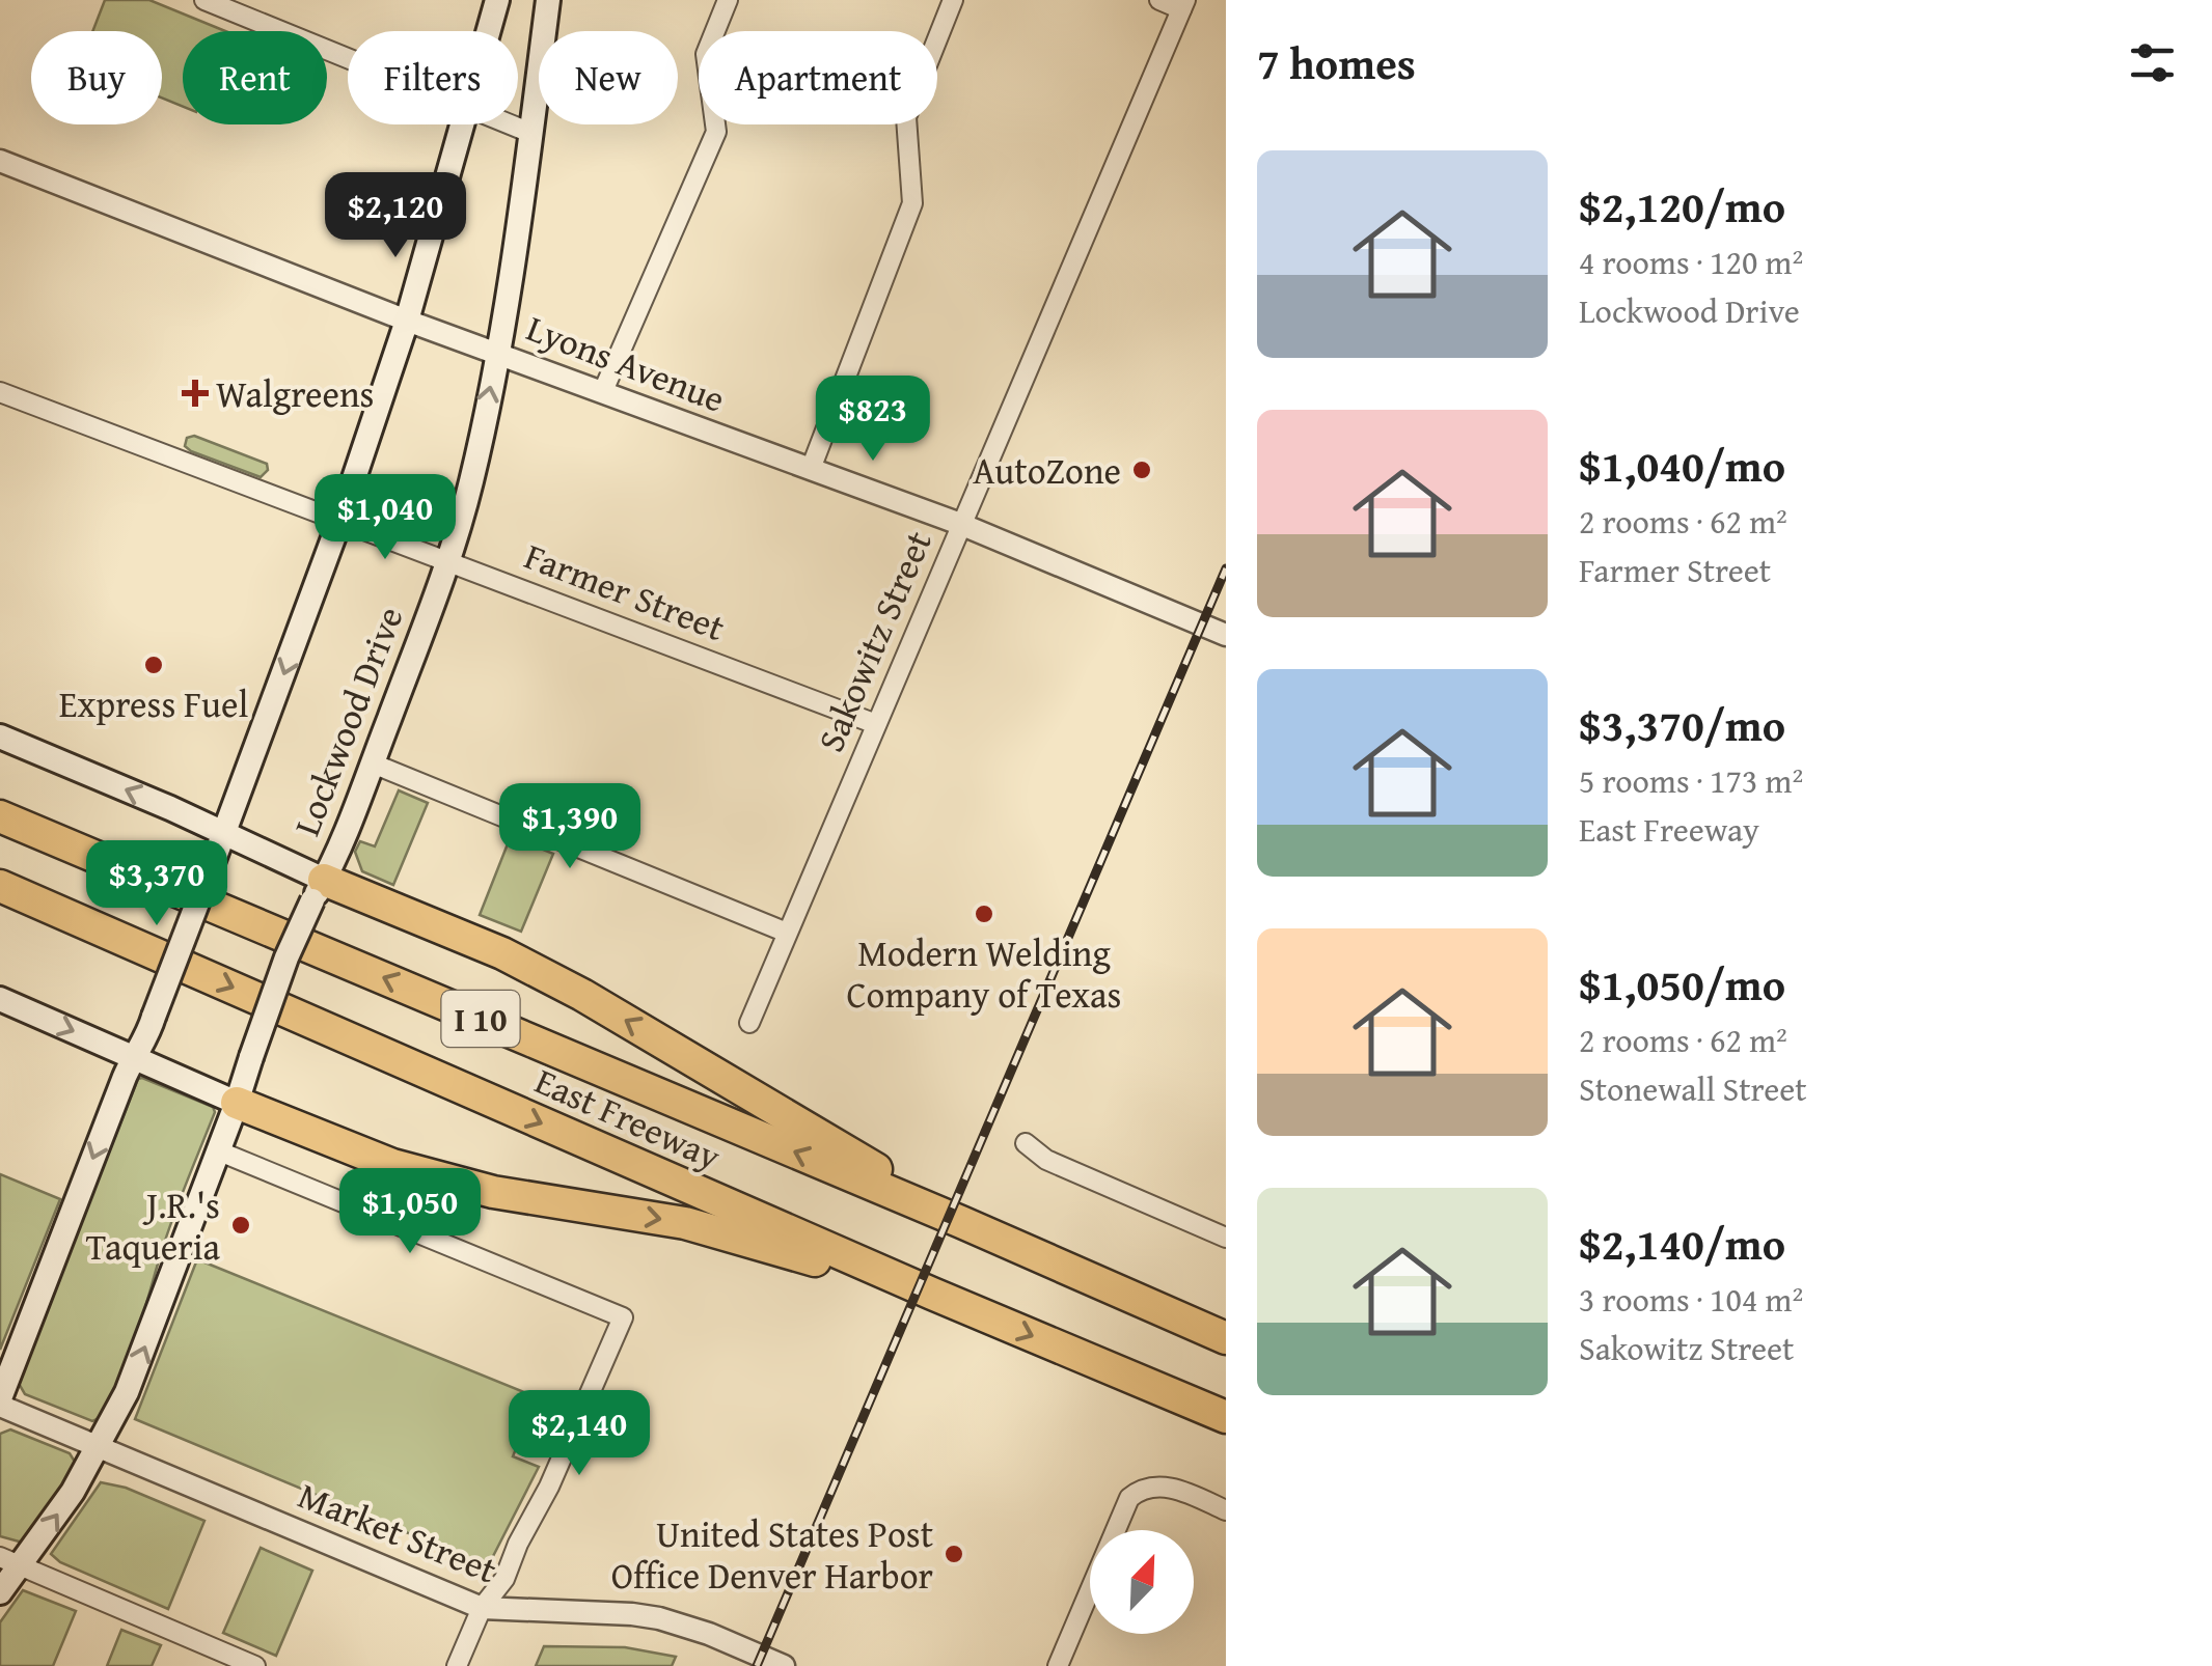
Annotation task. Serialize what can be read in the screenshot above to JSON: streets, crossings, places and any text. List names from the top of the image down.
{
  "streets": {
    "highway": ["I 10", "East Freeway"],
    "main road": ["Lockwood Drive"],
    "street": [
      "Lyons Avenue",
      "Farmer Street",
      "Sakowitz Street",
      "Market Street"
    ]
  },
  "crossings": [
    ["Lyons Avenue", "Sakowitz Street"],
    ["Lyons Avenue", "Lockwood Drive"],
    ["Farmer Street", "Sakowitz Street"],
    ["Farmer Street", "Lockwood Drive"],
    ["Lockwood Drive", "Market Street"]
  ],
  "places": {
    "health": ["Walgreens"],
    "other": [
      "AutoZone",
      "Express Fuel",
      "Modern Welding Company of Texas",
      "J.R.'s Taqueria",
      "United States Post Office Denver Harbor"
    ]
  },
  "north": "top right",
  "page": {
    "heading": "7 homes",
    "chip": [
      "Buy",
      "Rent",
      "Filters",
      "New",
      "Apartment"
    ],
    "list": [
      {
        "name": "$2,120/mo",
        "note": "4 rooms · 120 m² · Lockwood Drive"
      },
      {
        "name": "$1,040/mo",
        "note": "2 rooms · 62 m² · Farmer Street"
      },
      {
        "name": "$3,370/mo",
        "note": "5 rooms · 173 m² · East Freeway"
      },
      {
        "name": "$1,050/mo",
        "note": "2 rooms · 62 m² · Stonewall Street"
      },
      {
        "name": "$2,140/mo",
        "note": "3 rooms · 104 m² · Sakowitz Street"
      }
    ],
    "price": [
      "$2,120",
      "$823",
      "$1,040",
      "$1,390",
      "$3,370",
      "$1,050",
      "$2,140"
    ]
  }
}
